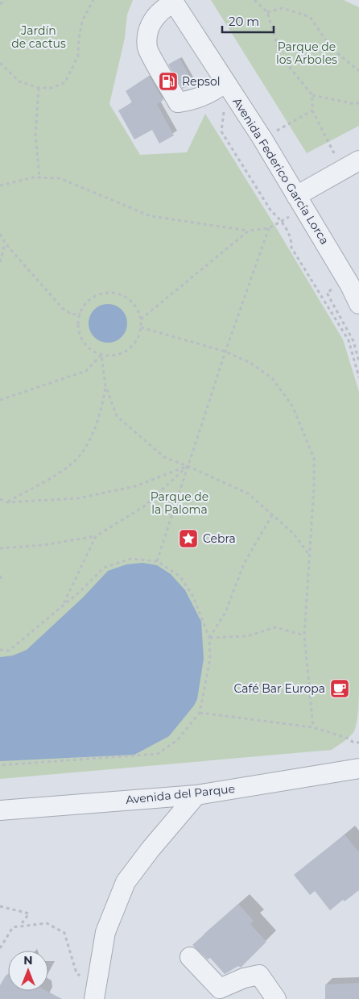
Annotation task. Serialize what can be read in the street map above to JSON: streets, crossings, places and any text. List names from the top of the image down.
{
  "streets": {
    "street": ["Avenida Federico García Lorca", "Avenida del Parque"]
  },
  "parks": ["Jardín de cactus", "Parque de los Arboles", "Parque de la Paloma"],
  "places": {
    "fuel station": ["Repsol"],
    "place": ["Cebra"],
    "cafe": ["Café Bar Europa"]
  },
  "scale_bar": "20 m",
  "north": "top"
}
